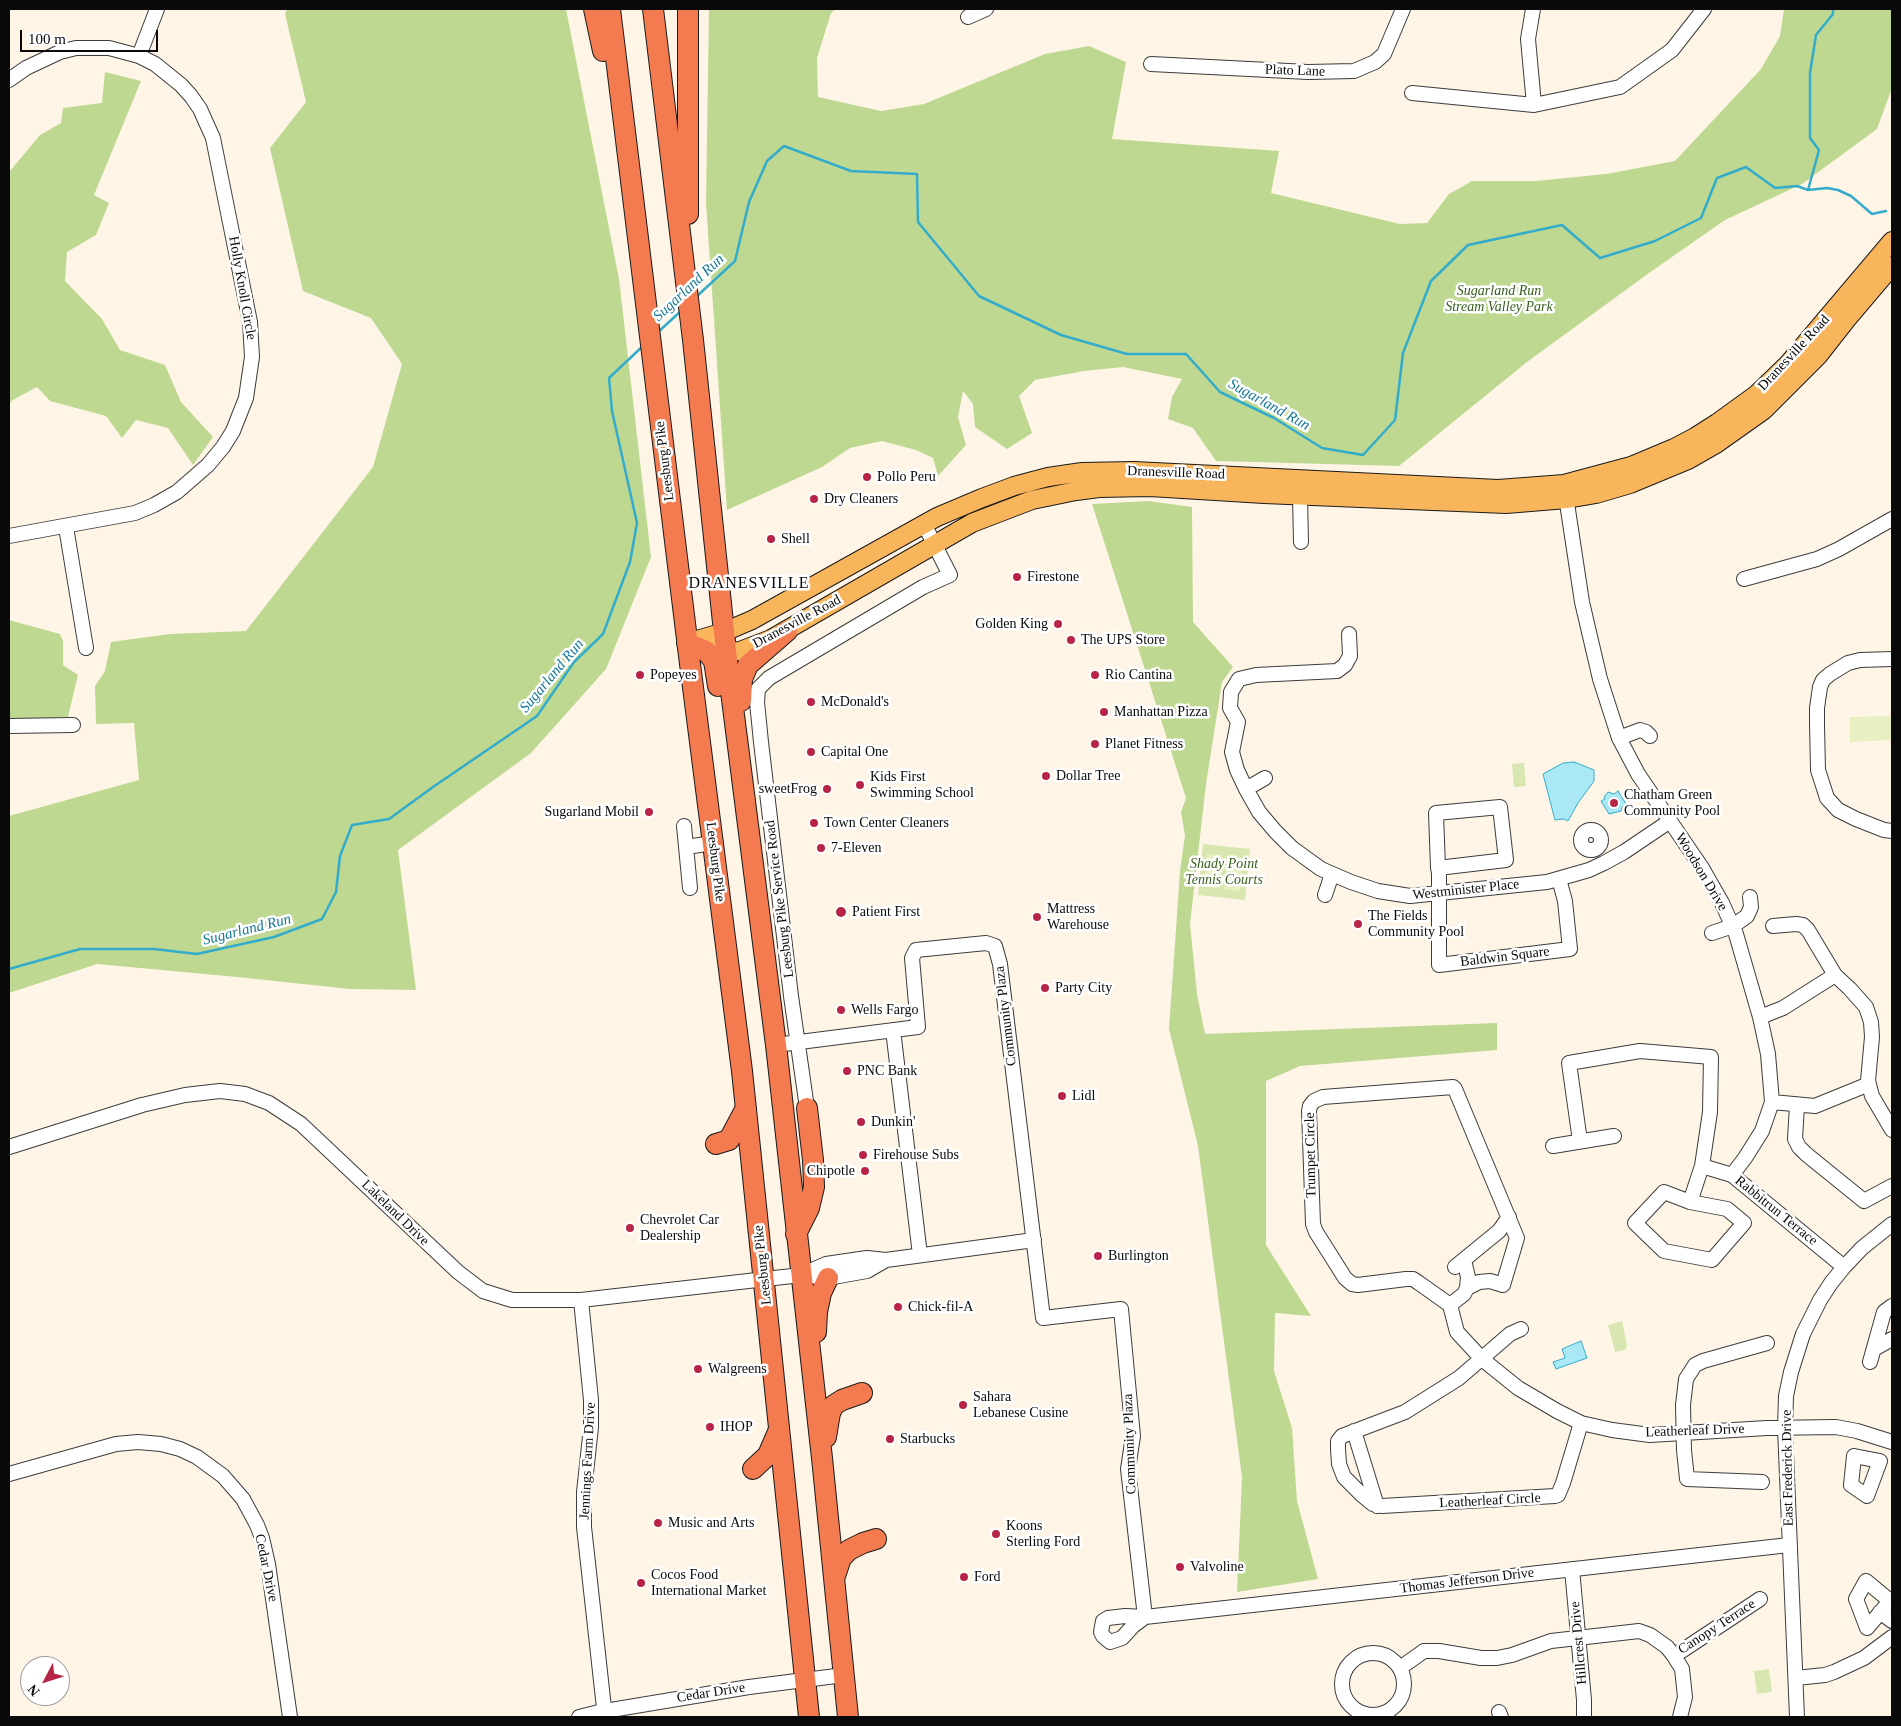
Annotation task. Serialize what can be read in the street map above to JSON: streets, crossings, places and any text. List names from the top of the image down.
{
  "streets": {
    "highway": ["Leesburg Pike"],
    "main road": ["Dranesville Road"],
    "street": [
      "Plato Lane",
      "Holly Knoll Circle",
      "Woodson Drive",
      "Westminister Place",
      "Leesburg Pike Service Road",
      "Baldwin Square",
      "Community Plaza",
      "Trumpet Circle",
      "Rabbitrun Terrace",
      "Lakeland Drive",
      "Leatherleaf Drive",
      "Jennings Farm Drive",
      "East Frederick Drive",
      "Leatherleaf Circle",
      "Cedar Drive",
      "Thomas Jefferson Drive",
      "Canopy Terrace",
      "Hillcrest Drive"
    ]
  },
  "crossings": [
    ["Dranesville Road", "Leesburg Pike"],
    ["Dranesville Road", "Woodson Drive"],
    ["Dranesville Road", "Leesburg Pike Service Road"],
    ["Leesburg Pike", "Lakeland Drive"],
    ["Leesburg Pike", "Cedar Drive"],
    ["Woodson Drive", "Westminister Place"],
    ["Woodson Drive", "Rabbitrun Terrace"],
    ["Westminister Place", "Baldwin Square"],
    ["Leesburg Pike Service Road", "Community Plaza"],
    ["Community Plaza", "Thomas Jefferson Drive"],
    ["Trumpet Circle", "Leatherleaf Drive"],
    ["Rabbitrun Terrace", "East Frederick Drive"],
    ["Lakeland Drive", "Jennings Farm Drive"],
    ["Leatherleaf Drive", "East Frederick Drive"],
    ["Leatherleaf Drive", "Leatherleaf Circle"],
    ["Jennings Farm Drive", "Cedar Drive"],
    ["East Frederick Drive", "Thomas Jefferson Drive"],
    ["Thomas Jefferson Drive", "Hillcrest Drive"]
  ],
  "districts": ["DRANESVILLE"],
  "water": ["Sugarland Run"],
  "parks": ["Sugarland Run Stream Valley Park", "Shady Point Tennis Courts"],
  "places": [
    "Pollo Peru",
    "Dry Cleaners",
    "Shell",
    "Firestone",
    "Golden King",
    "The UPS Store",
    "Popeyes",
    "Rio Cantina",
    "McDonald's",
    "Manhattan Pizza",
    "Planet Fitness",
    "Capital One",
    "Dollar Tree",
    "Kids First Swimming School",
    "sweetFrog",
    "Chatham Green Community Pool",
    "Sugarland Mobil",
    "Town Center Cleaners",
    "7-Eleven",
    "Patient First",
    "Mattress Warehouse",
    "The Fields Community Pool",
    "Party City",
    "Wells Fargo",
    "PNC Bank",
    "Lidl",
    "Dunkin'",
    "Firehouse Subs",
    "Chipotle",
    "Chevrolet Car Dealership",
    "Burlington",
    "Chick-fil-A",
    "Walgreens",
    "Sahara Lebanese Cusine",
    "IHOP",
    "Starbucks",
    "Music and Arts",
    "Koons Sterling Ford",
    "Valvoline",
    "Ford",
    "Cocos Food International Market"
  ],
  "scale_bar": "100 m",
  "north": "bottom left"
}
